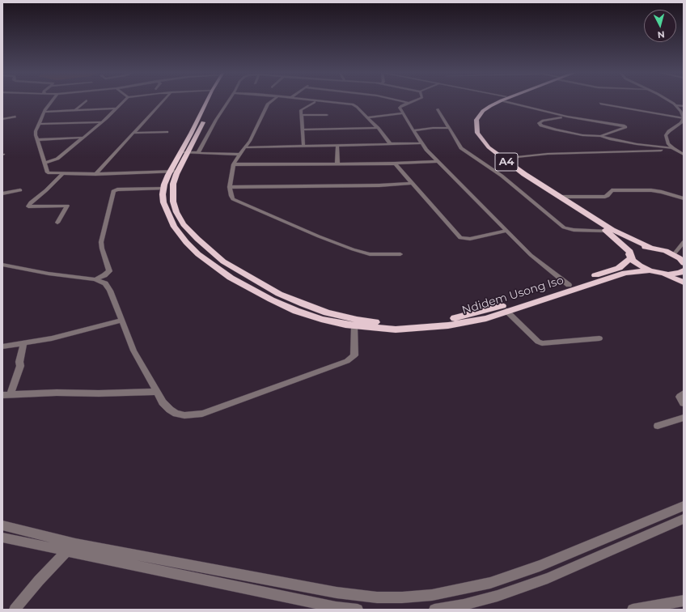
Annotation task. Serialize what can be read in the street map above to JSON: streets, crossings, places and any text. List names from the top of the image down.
{
  "streets": {
    "highway": ["A4", "Ndidem Usong Iso"]
  },
  "crossings": [
    ["A4", "Ndidem Usong Iso"]
  ],
  "north": "bottom"
}
